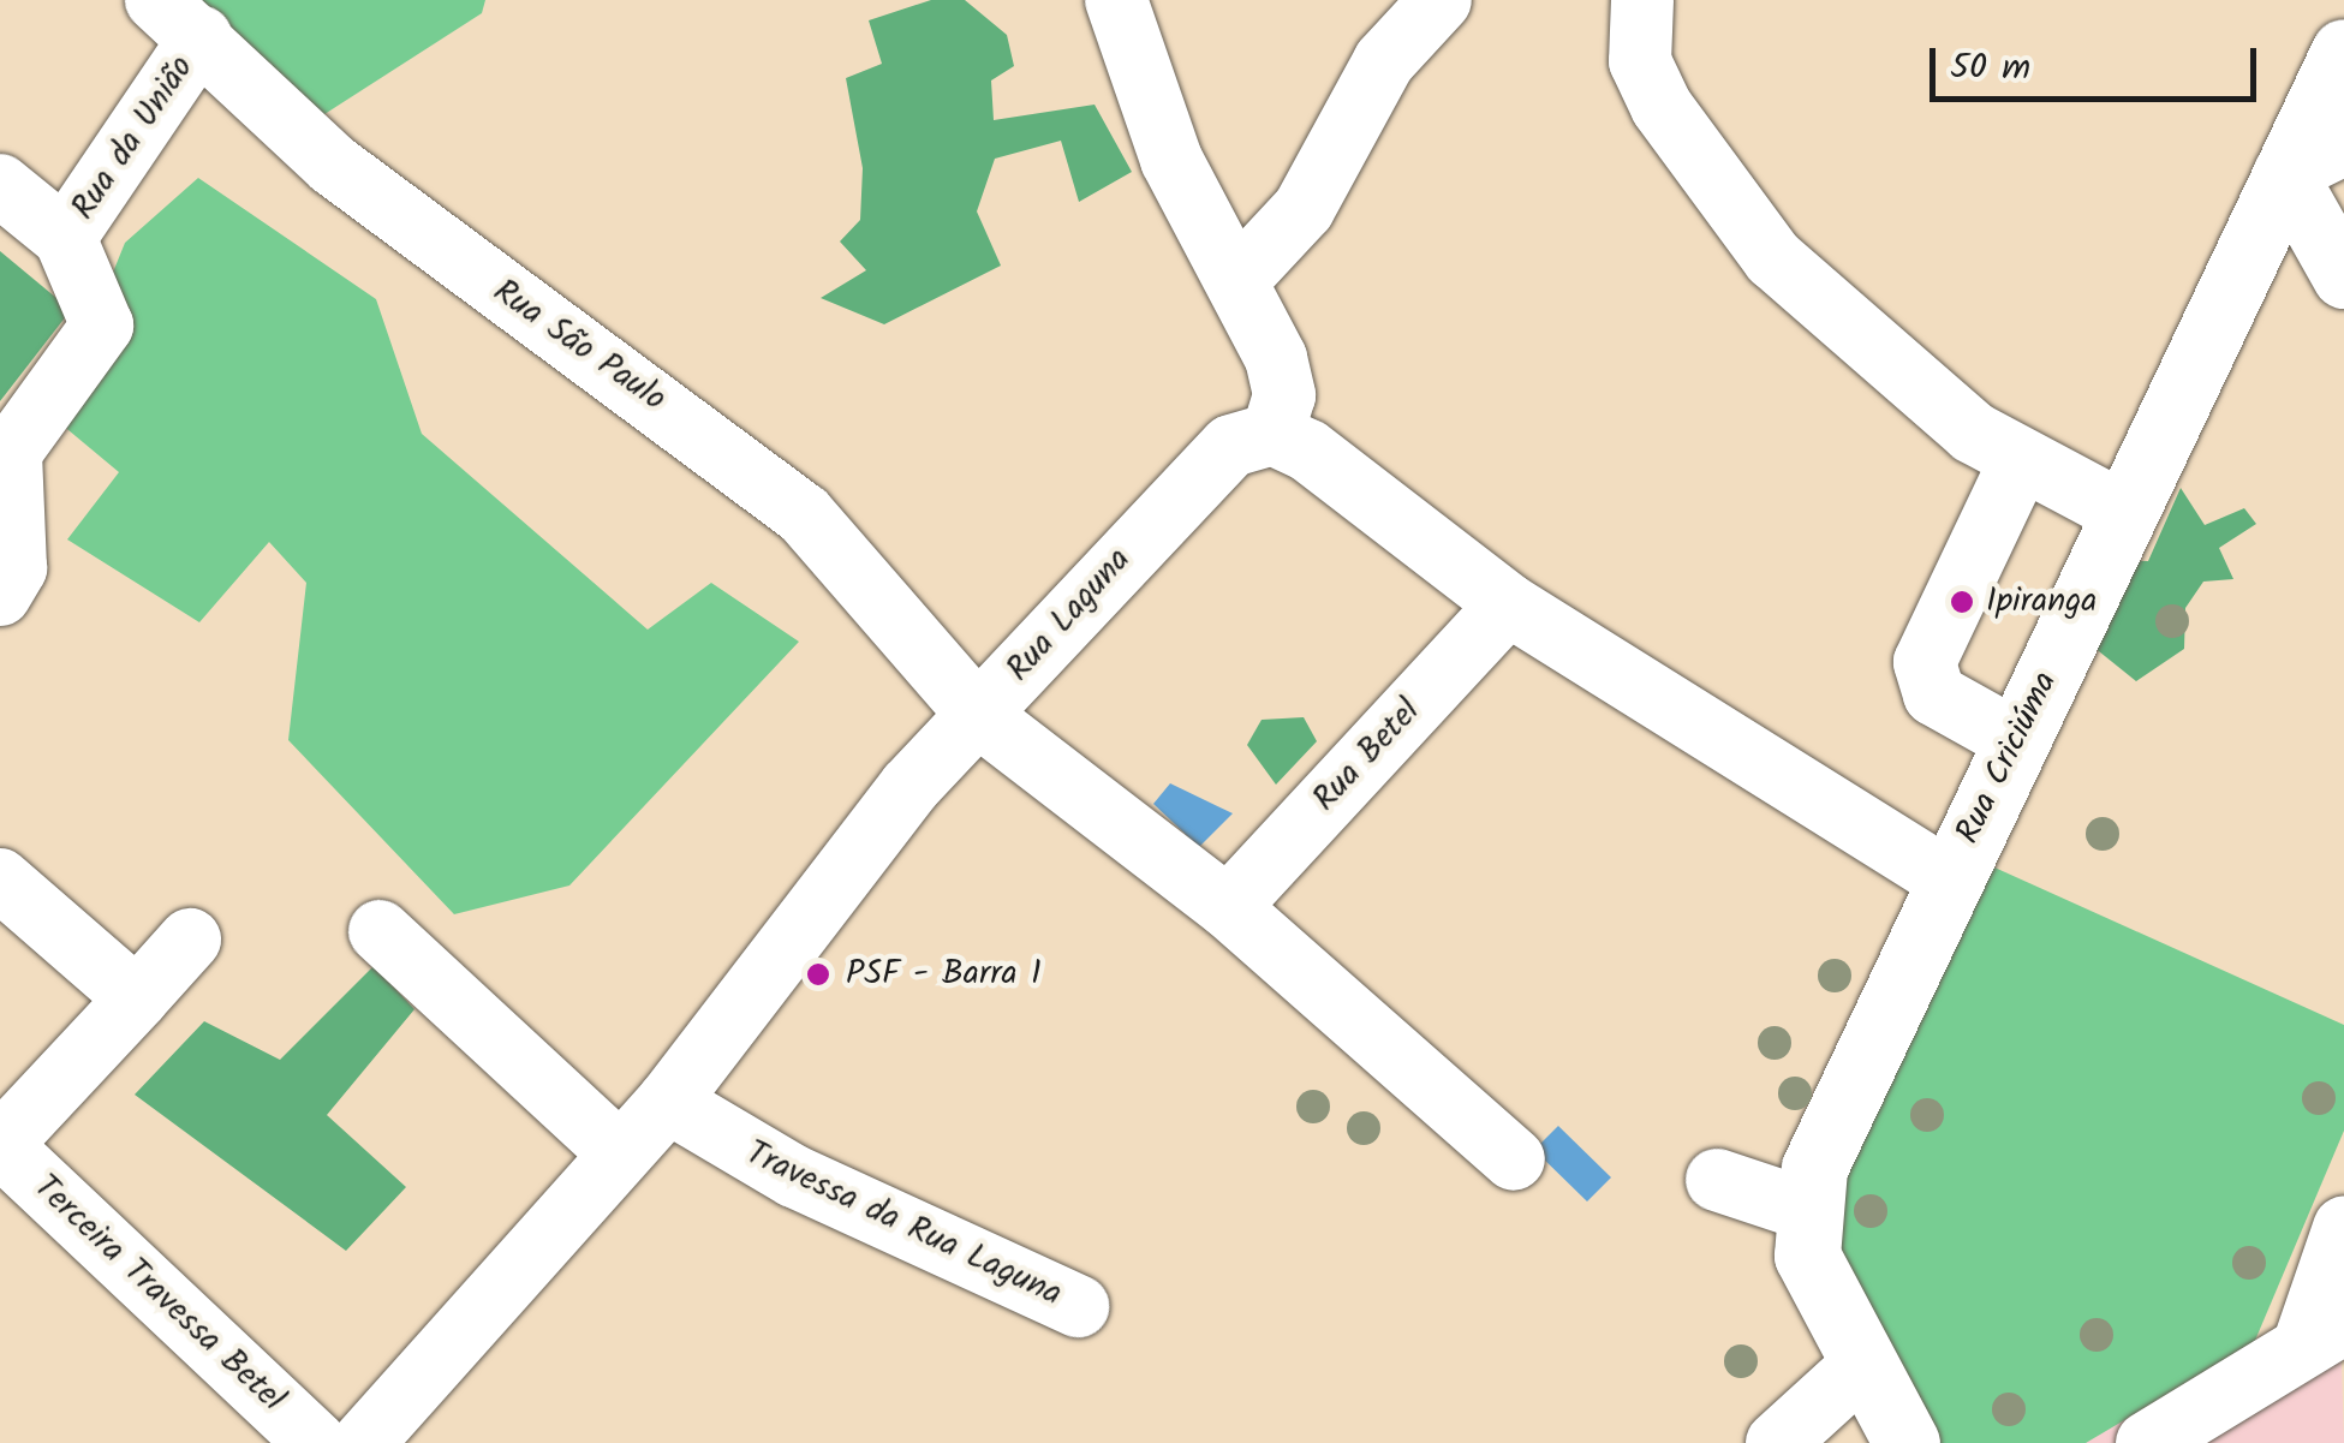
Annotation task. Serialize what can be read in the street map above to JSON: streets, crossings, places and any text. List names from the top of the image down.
{
  "streets": {
    "main road": ["Rua Criciúma"],
    "street": [
      "Rua da União",
      "Rua São Paulo",
      "Rua Laguna",
      "Rua Betel",
      "Travessa da Rua Laguna",
      "Terceira Travessa Betel"
    ]
  },
  "crossings": [
    ["Rua da União", "Rua São Paulo"],
    ["Rua São Paulo", "Rua Laguna"],
    ["Rua Laguna", "Travessa da Rua Laguna"]
  ],
  "places": ["Ipiranga", "PSF - Barra 1"],
  "scale_bar": "50 m"
}
